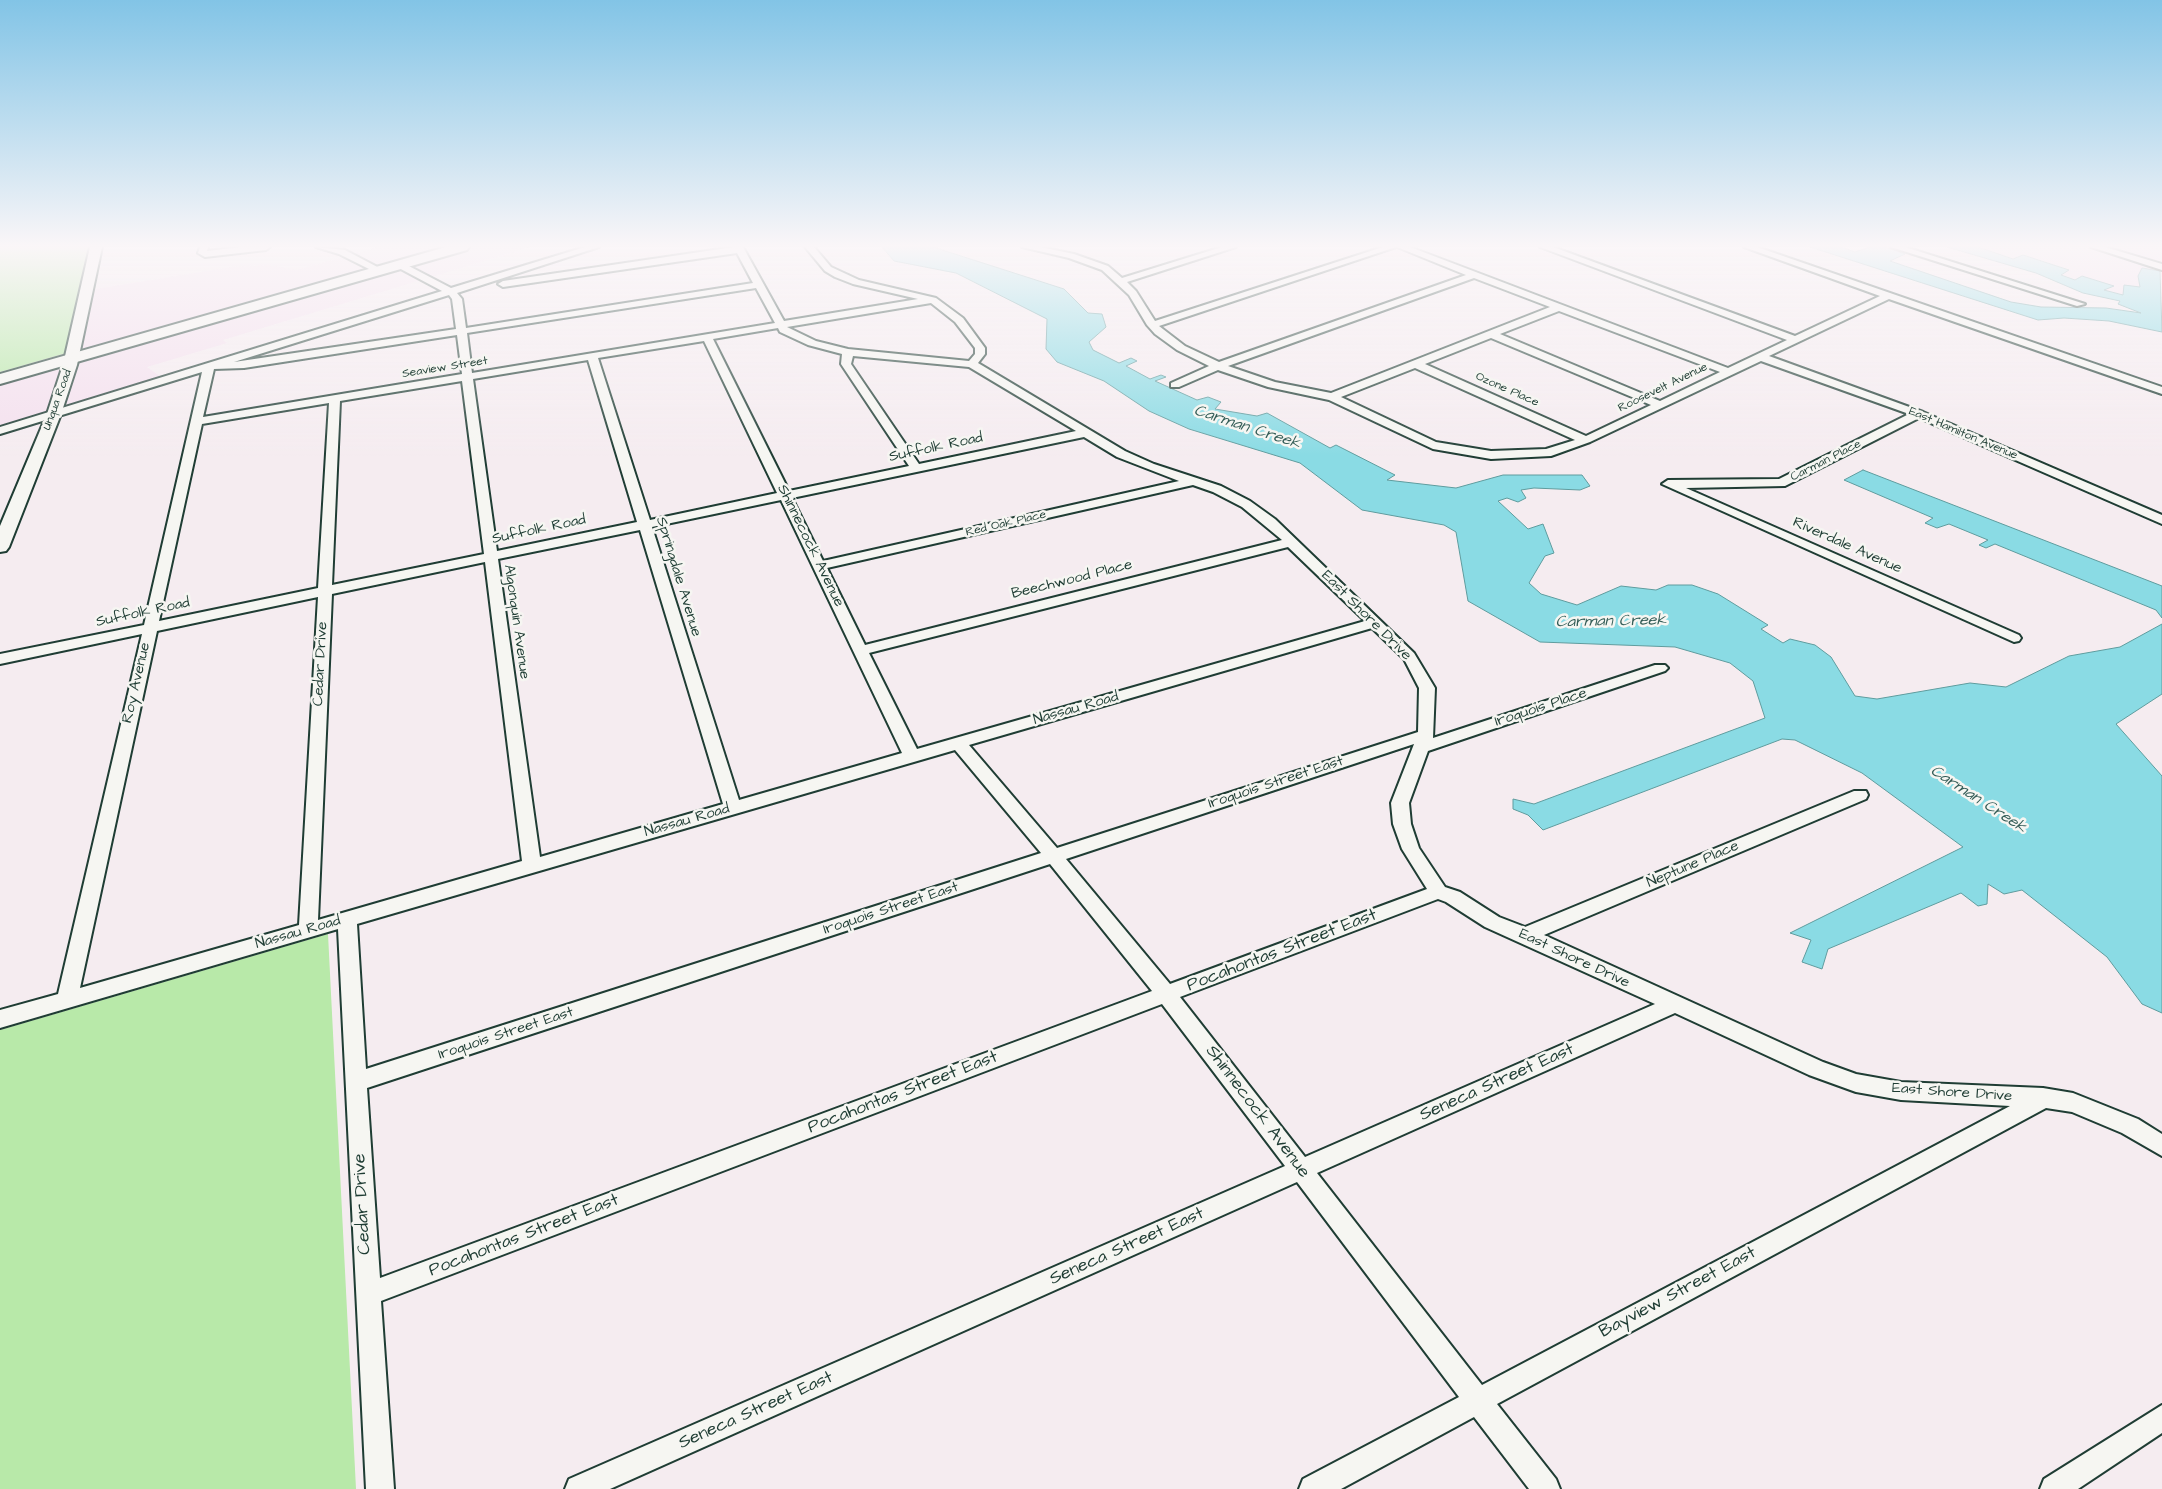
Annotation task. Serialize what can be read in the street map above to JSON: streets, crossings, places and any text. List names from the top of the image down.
{
  "streets": {
    "street": [
      "Seaview Street",
      "Roosevelt Avenue",
      "Ozone Place",
      "Unqua Road",
      "East Hamilton Avenue",
      "Suffolk Road",
      "Carman Place",
      "Red Oak Place",
      "Shinnecock Avenue",
      "Riverdale Avenue",
      "Springdale Avenue",
      "Beechwood Place",
      "East Shore Drive",
      "Algonquin Avenue",
      "Cedar Drive",
      "Roy Avenue",
      "Iroquois Place",
      "Nassau Road",
      "Iroquois Street East",
      "Neptune Place",
      "Pocahontas Street East",
      "Seneca Street East",
      "Bayview Street East"
    ]
  },
  "crossings": [
    ["Seaview Street", "Shinnecock Avenue"],
    ["Seaview Street", "Springdale Avenue"],
    ["Seaview Street", "East Shore Drive"],
    ["Seaview Street", "Algonquin Avenue"],
    ["Seaview Street", "Cedar Drive"],
    ["Seaview Street", "Roy Avenue"],
    ["Roosevelt Avenue", "Ozone Place"],
    ["Roosevelt Avenue", "East Hamilton Avenue"],
    ["East Hamilton Avenue", "Carman Place"],
    ["Suffolk Road", "Shinnecock Avenue"],
    ["Suffolk Road", "Springdale Avenue"],
    ["Suffolk Road", "East Shore Drive"],
    ["Suffolk Road", "Algonquin Avenue"],
    ["Suffolk Road", "Cedar Drive"],
    ["Suffolk Road", "Roy Avenue"],
    ["Carman Place", "Riverdale Avenue"],
    ["Red Oak Place", "Shinnecock Avenue"],
    ["Red Oak Place", "East Shore Drive"],
    ["Shinnecock Avenue", "Beechwood Place"],
    ["Shinnecock Avenue", "Nassau Road"],
    ["Shinnecock Avenue", "Iroquois Street East"],
    ["Shinnecock Avenue", "Pocahontas Street East"],
    ["Shinnecock Avenue", "Seneca Street East"],
    ["Shinnecock Avenue", "Bayview Street East"],
    ["Springdale Avenue", "Nassau Road"],
    ["Beechwood Place", "East Shore Drive"],
    ["East Shore Drive", "Iroquois Place"],
    ["East Shore Drive", "Nassau Road"],
    ["East Shore Drive", "Iroquois Street East"],
    ["East Shore Drive", "Neptune Place"],
    ["East Shore Drive", "Pocahontas Street East"],
    ["East Shore Drive", "Seneca Street East"],
    ["East Shore Drive", "Bayview Street East"],
    ["Algonquin Avenue", "Nassau Road"],
    ["Cedar Drive", "Nassau Road"],
    ["Cedar Drive", "Iroquois Street East"],
    ["Cedar Drive", "Pocahontas Street East"],
    ["Roy Avenue", "Nassau Road"],
    ["Iroquois Place", "Iroquois Street East"]
  ],
  "water": ["Carman Creek"]
}
